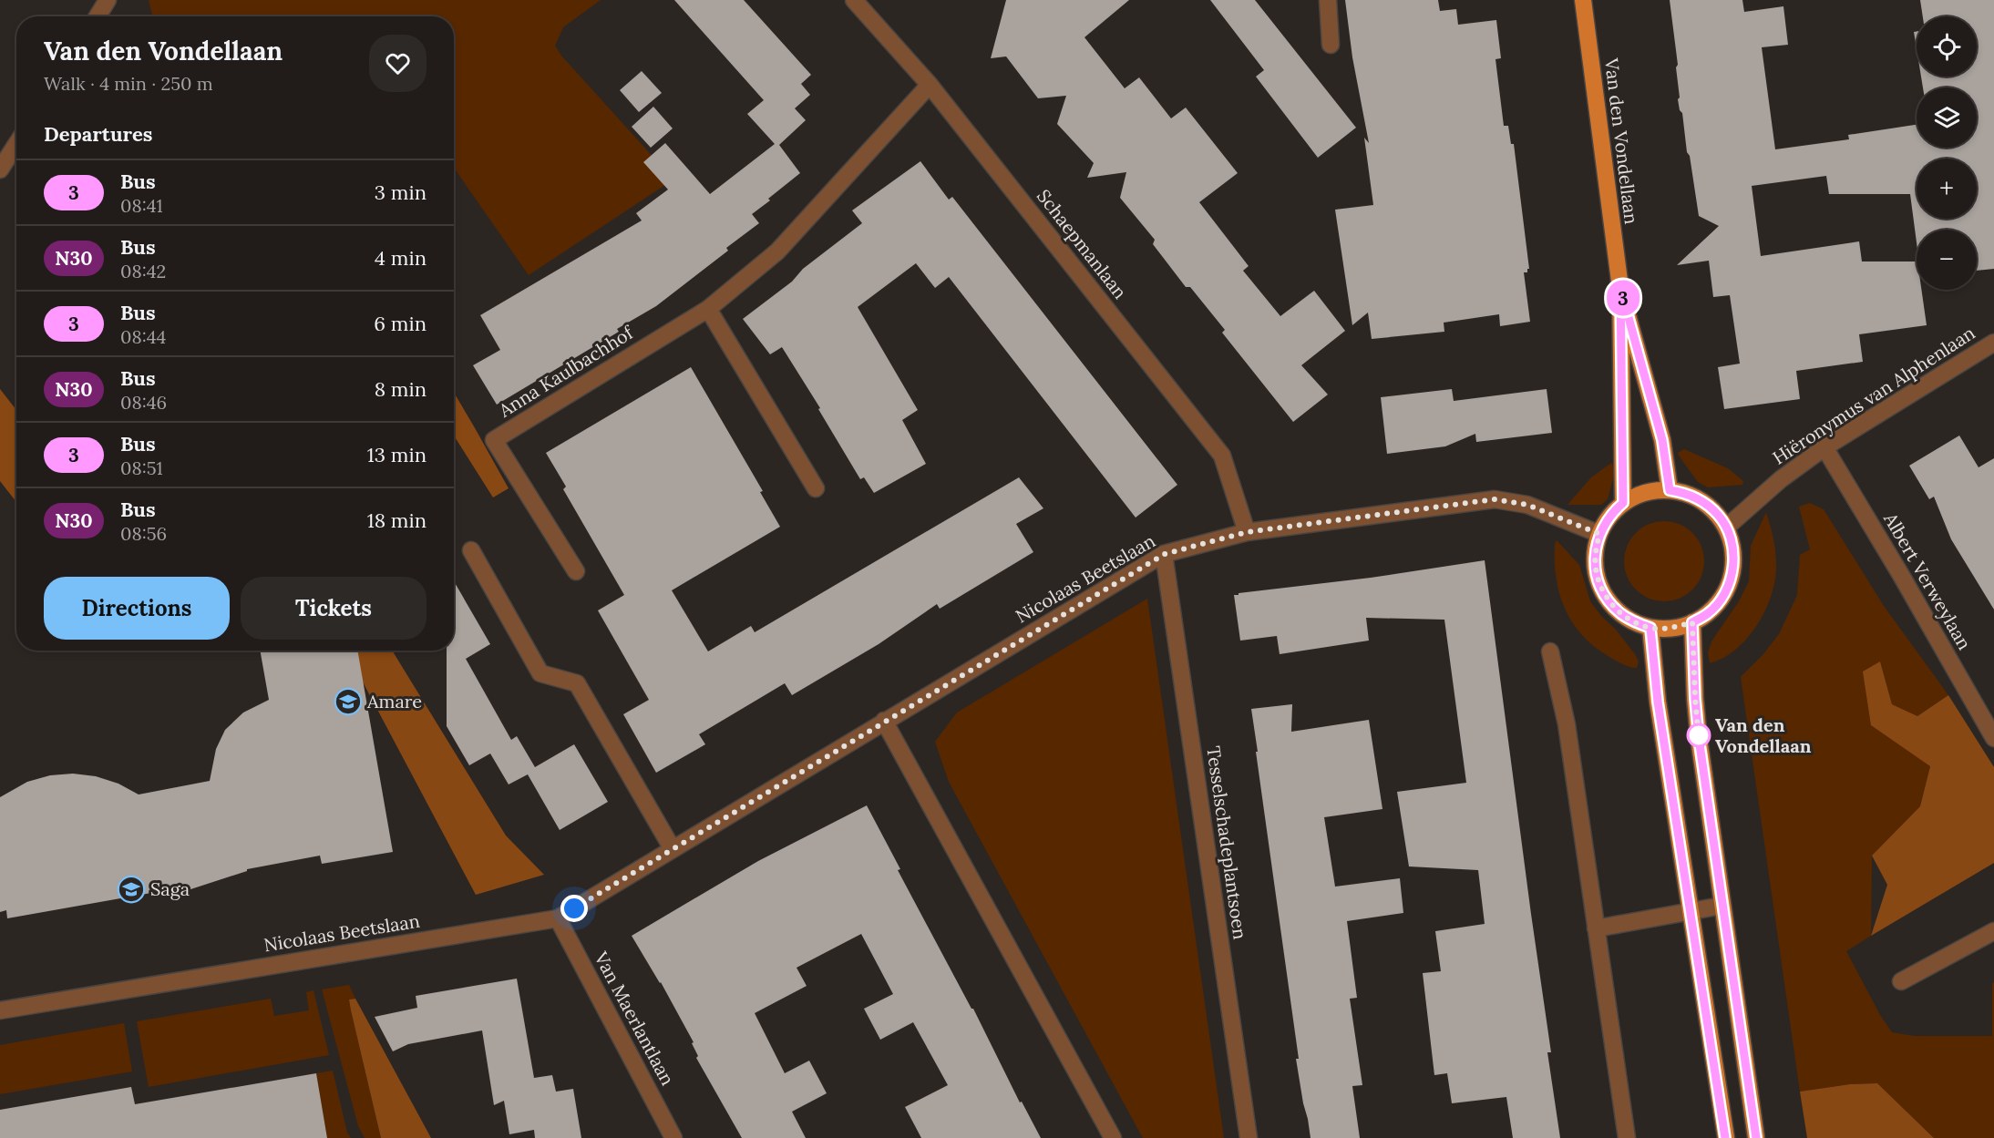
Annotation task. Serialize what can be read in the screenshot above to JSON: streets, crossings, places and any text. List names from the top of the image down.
{
  "streets": {
    "main road": ["Van den Vondellaan"],
    "street": [
      "Schaepmanlaan",
      "Anna Kaulbachhof",
      "Hiëronymus van Alphenlaan",
      "Nicolaas Beetslaan",
      "Albert Verweylaan",
      "Tesselschadeplantsoen",
      "Van Maerlantlaan"
    ]
  },
  "crossings": [
    ["Van den Vondellaan", "Hiëronymus van Alphenlaan"],
    ["Van den Vondellaan", "Nicolaas Beetslaan"],
    ["Schaepmanlaan", "Anna Kaulbachhof"],
    ["Schaepmanlaan", "Nicolaas Beetslaan"],
    ["Hiëronymus van Alphenlaan", "Nicolaas Beetslaan"],
    ["Hiëronymus van Alphenlaan", "Albert Verweylaan"],
    ["Nicolaas Beetslaan", "Tesselschadeplantsoen"],
    ["Nicolaas Beetslaan", "Van Maerlantlaan"]
  ],
  "places": {
    "school or university": ["Amare", "Saga"],
    "other": ["Van den Vondellaan"]
  },
  "lines": ["bus line 3"],
  "page": {
    "on_map": "3",
    "map_buttons": ["+", "−"],
    "heading": [
      ["Van den Vondellaan", "Walk · 4 min · 250 m"],
      "Departures"
    ],
    "list": [
      {
        "mark": "3",
        "name": "Bus",
        "note": "08:41",
        "value": "3 min"
      },
      {
        "mark": "N30",
        "name": "Bus",
        "note": "08:42",
        "value": "4 min"
      },
      {
        "mark": "3",
        "name": "Bus",
        "note": "08:44",
        "value": "6 min"
      },
      {
        "mark": "N30",
        "name": "Bus",
        "note": "08:46",
        "value": "8 min"
      },
      {
        "mark": "3",
        "name": "Bus",
        "note": "08:51",
        "value": "13 min"
      },
      {
        "mark": "N30",
        "name": "Bus",
        "note": "08:56",
        "value": "18 min"
      }
    ],
    "buttons": ["Directions", "Tickets"]
  }
}
